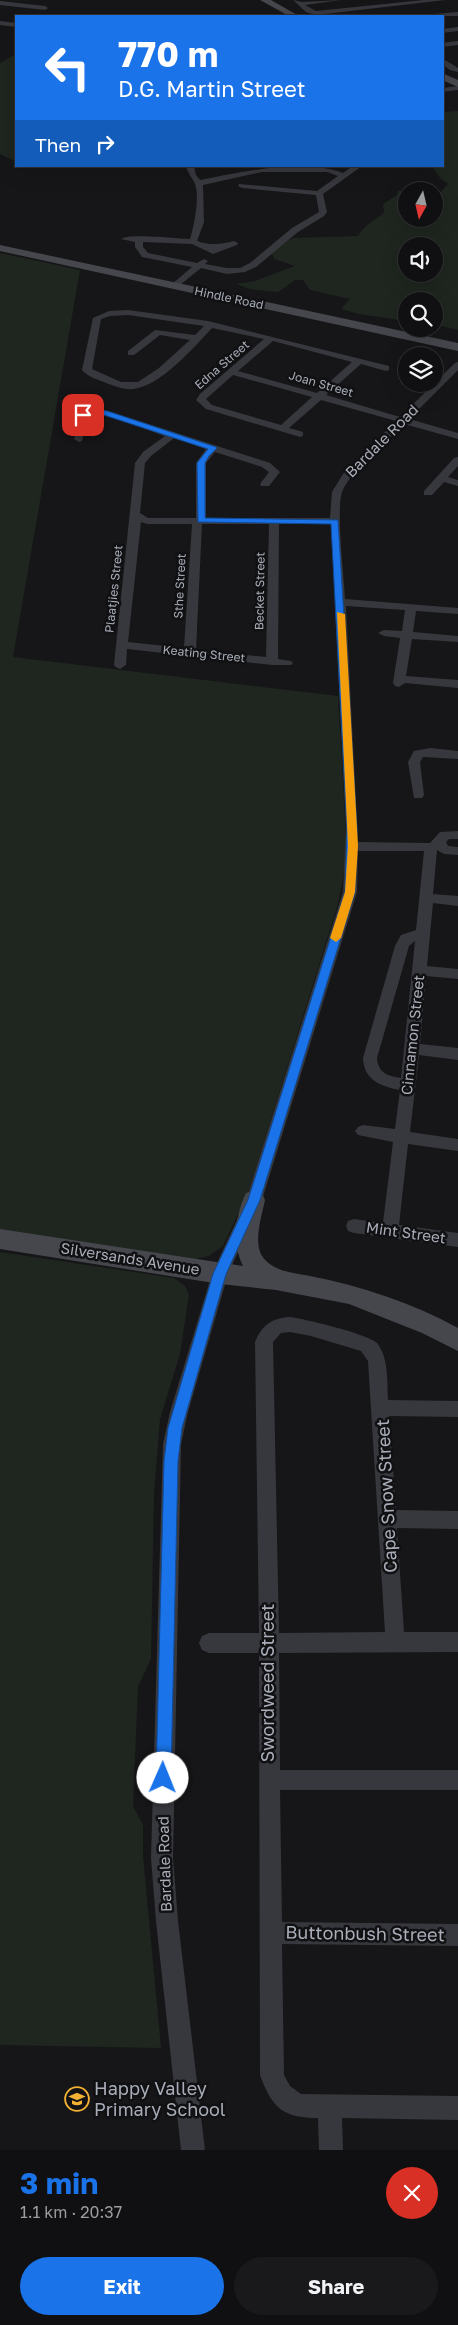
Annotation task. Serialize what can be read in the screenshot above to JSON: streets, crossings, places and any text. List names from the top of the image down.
{
  "streets": {
    "main road": ["Hindle Road", "Silversands Avenue"],
    "street": [
      "Edna Street",
      "Joan Street",
      "Bardale Road",
      "Sthe Street",
      "Plaatjies Street",
      "Becket Street",
      "Keating Street",
      "Cinnamon Street",
      "Mint Street",
      "Cape Snow Street",
      "Swordweed Street",
      "Buttonbush Street"
    ]
  },
  "crossings": [
    ["Edna Street", "Joan Street"],
    ["Joan Street", "Bardale Road"],
    ["Bardale Road", "Silversands Avenue"],
    ["Sthe Street", "Keating Street"],
    ["Plaatjies Street", "Keating Street"],
    ["Becket Street", "Keating Street"],
    ["Cinnamon Street", "Mint Street"],
    ["Cape Snow Street", "Swordweed Street"],
    ["Swordweed Street", "Buttonbush Street"]
  ],
  "places": {
    "school or university": ["Happy Valley Primary School"]
  },
  "north": "bottom",
  "page": {
    "turn": ["770 m", "D.G. Martin Street"],
    "then": "Then",
    "heading": ["3 min", "1.1 km · 20:37"],
    "buttons": ["Exit", "Share"]
  }
}
